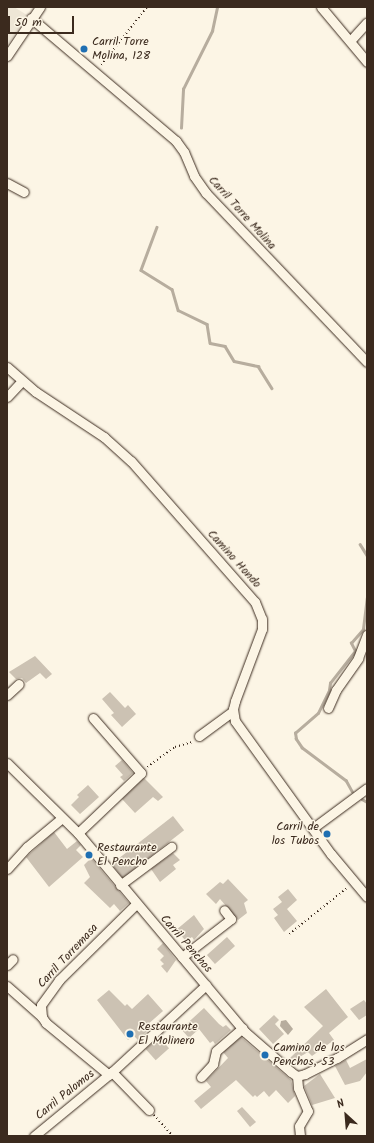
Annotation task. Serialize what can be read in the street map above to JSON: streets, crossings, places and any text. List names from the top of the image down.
{
  "streets": {
    "street": [
      "Carril Torre Molina",
      "Camino Hondo",
      "Carril Penchos",
      "Carril Torremasa",
      "Carril Palomos"
    ]
  },
  "crossings": [
    ["Carril Penchos", "Carril Torremasa"],
    ["Carril Penchos", "Carril Palomos"]
  ],
  "places": [
    "Carril Torre Molina, 128",
    "Carril de los Tubos",
    "Restaurante El Pencho",
    "Restaurante El Molinero",
    "Camino de los Penchos, 53"
  ],
  "scale_bar": "50 m",
  "north": "top left"
}
